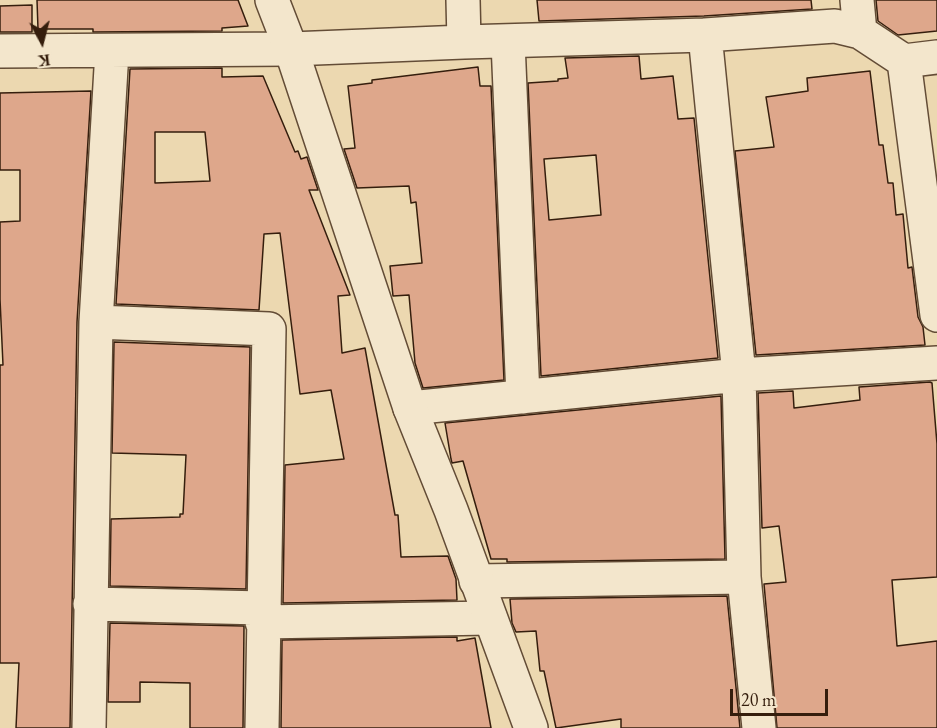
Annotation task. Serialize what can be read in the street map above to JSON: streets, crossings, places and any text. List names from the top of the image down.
{
  "scale_bar": "20 m",
  "north": "bottom"
}
